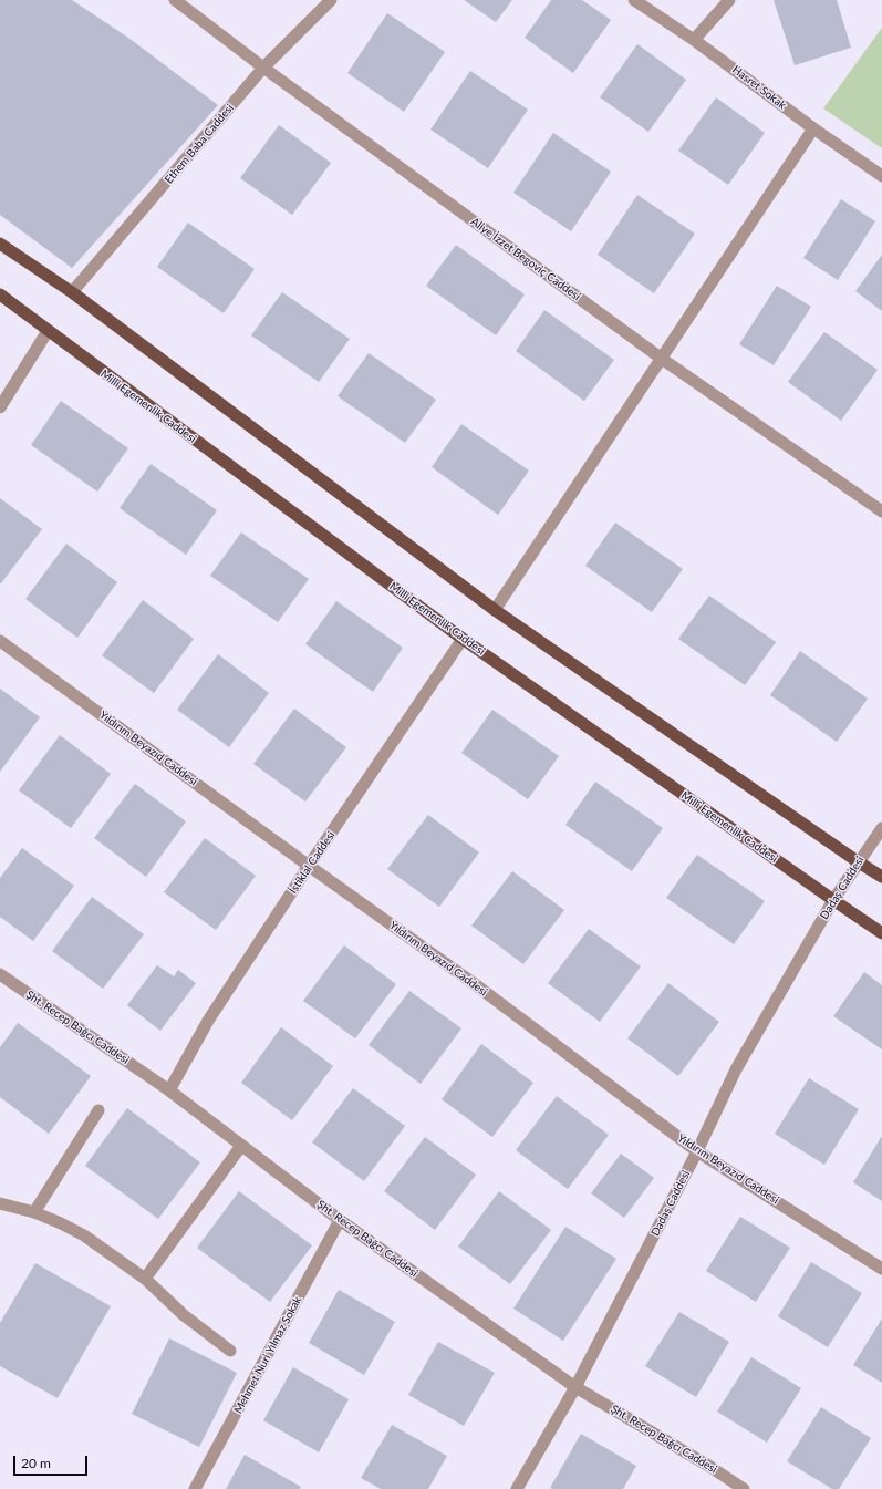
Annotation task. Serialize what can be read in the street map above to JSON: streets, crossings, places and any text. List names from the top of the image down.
{
  "streets": {
    "main road": ["Millî Egemenlik Caddesi"],
    "street": [
      "Hasret Sokak",
      "Ethem Baba Caddesi",
      "Aliye İzzet Begoviç Caddesi",
      "Yıldırım Beyazıd Caddesi",
      "İstiklal Caddesi",
      "Dadaş Caddesi",
      "Şht. Recep Bağcı Caddesi",
      "Mehmet Nuri Yılmaz Sokak"
    ]
  },
  "crossings": [
    ["Ethem Baba Caddesi", "Aliye İzzet Begoviç Caddesi"],
    ["Millî Egemenlik Caddesi", "İstiklal Caddesi"],
    ["Millî Egemenlik Caddesi", "Dadaş Caddesi"],
    ["Yıldırım Beyazıd Caddesi", "İstiklal Caddesi"],
    ["Yıldırım Beyazıd Caddesi", "Dadaş Caddesi"],
    ["İstiklal Caddesi", "Şht. Recep Bağcı Caddesi"],
    ["Dadaş Caddesi", "Şht. Recep Bağcı Caddesi"],
    ["Şht. Recep Bağcı Caddesi", "Mehmet Nuri Yılmaz Sokak"]
  ],
  "scale_bar": "20 m"
}
